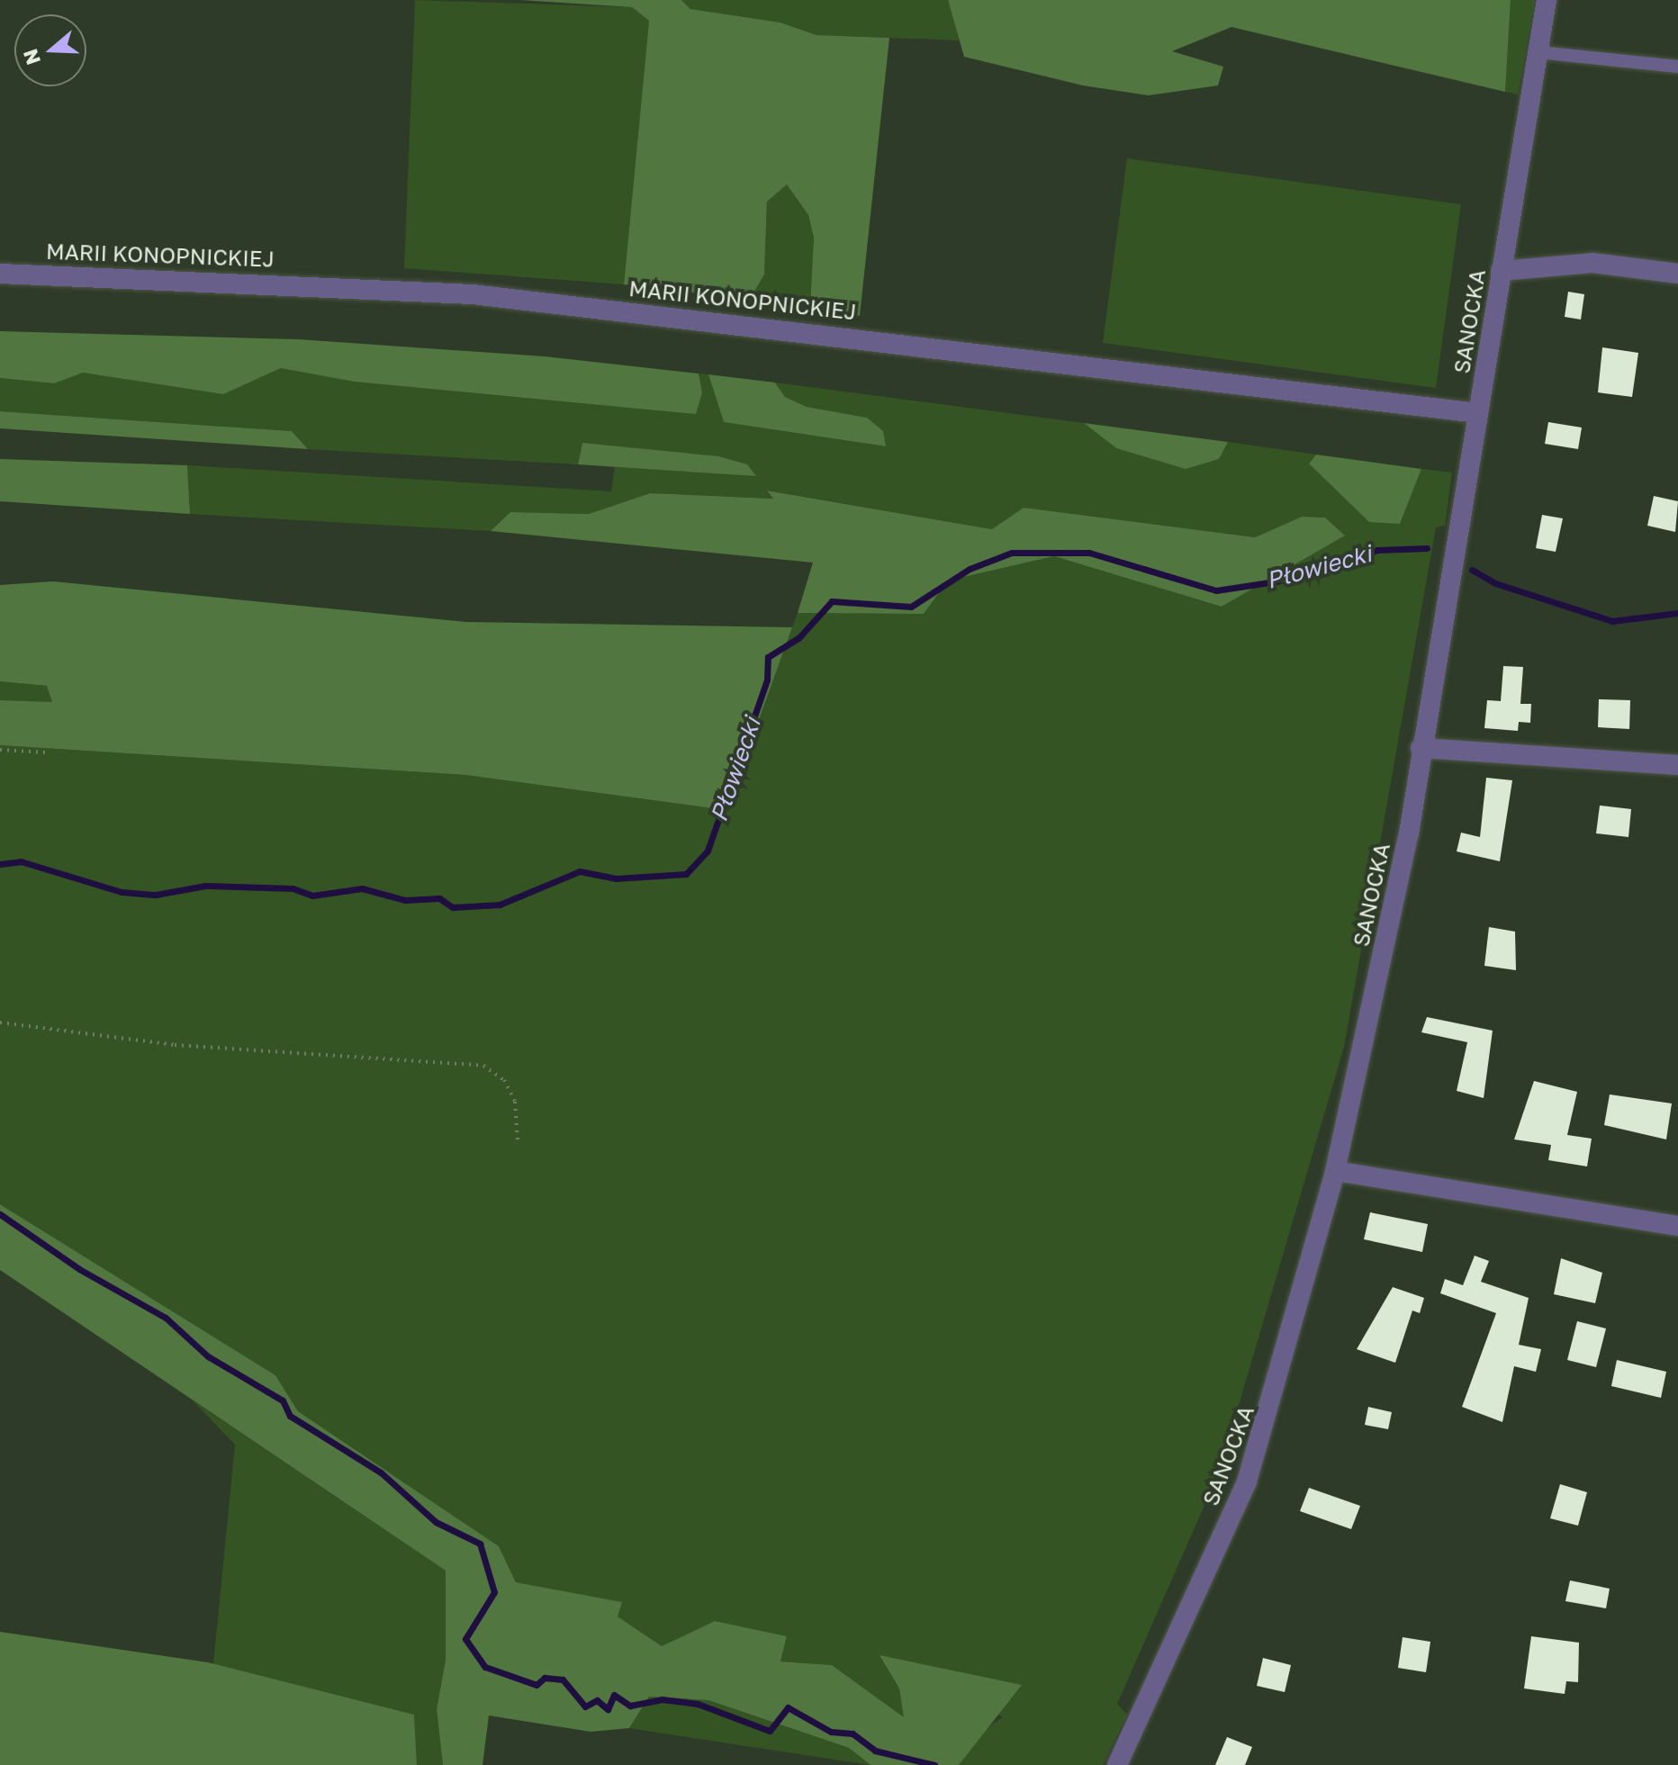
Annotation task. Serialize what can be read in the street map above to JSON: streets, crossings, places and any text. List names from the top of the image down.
{
  "streets": {
    "street": ["MARII KONOPNICKIEJ", "SANOCKA"]
  },
  "crossings": [
    ["MARII KONOPNICKIEJ", "SANOCKA"]
  ],
  "water": ["Płowiecki"],
  "north": "left"
}
